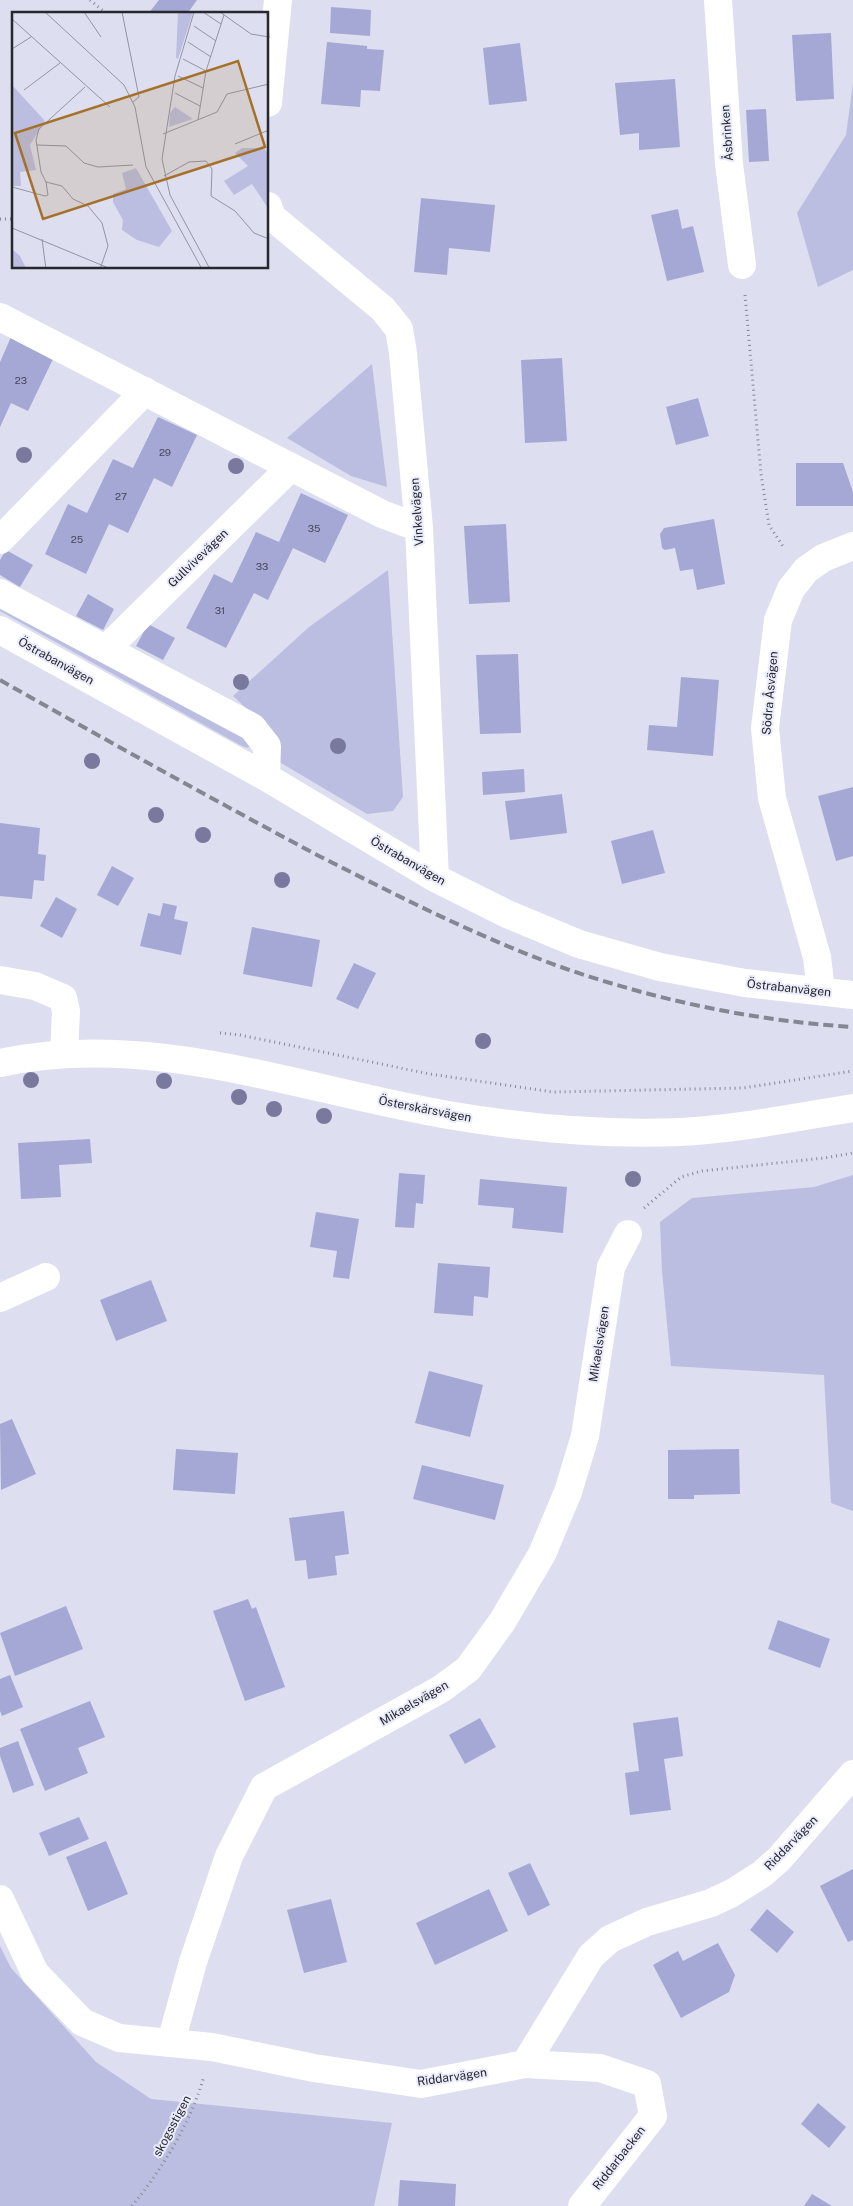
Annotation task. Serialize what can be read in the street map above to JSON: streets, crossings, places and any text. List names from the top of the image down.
{
  "streets": {
    "street": [
      "Åsbrinken",
      "Vinkelvägen",
      "Gullvivevägen",
      "Östrabanvägen",
      "Södra Åsvägen",
      "Österskärsvägen",
      "Mikaelsvägen",
      "Riddarvägen",
      "Riddarbacken"
    ],
    "path": ["skogsstigen"]
  },
  "crossings": [
    ["Vinkelvägen", "Östrabanvägen"],
    ["Östrabanvägen", "Södra Åsvägen"],
    ["Mikaelsvägen", "Riddarvägen"],
    ["Riddarvägen", "skogsstigen"],
    ["Riddarvägen", "Riddarbacken"]
  ],
  "house_numbers": [
    "23",
    "29",
    "27",
    "35",
    "25",
    "33",
    "31"
  ]
}
